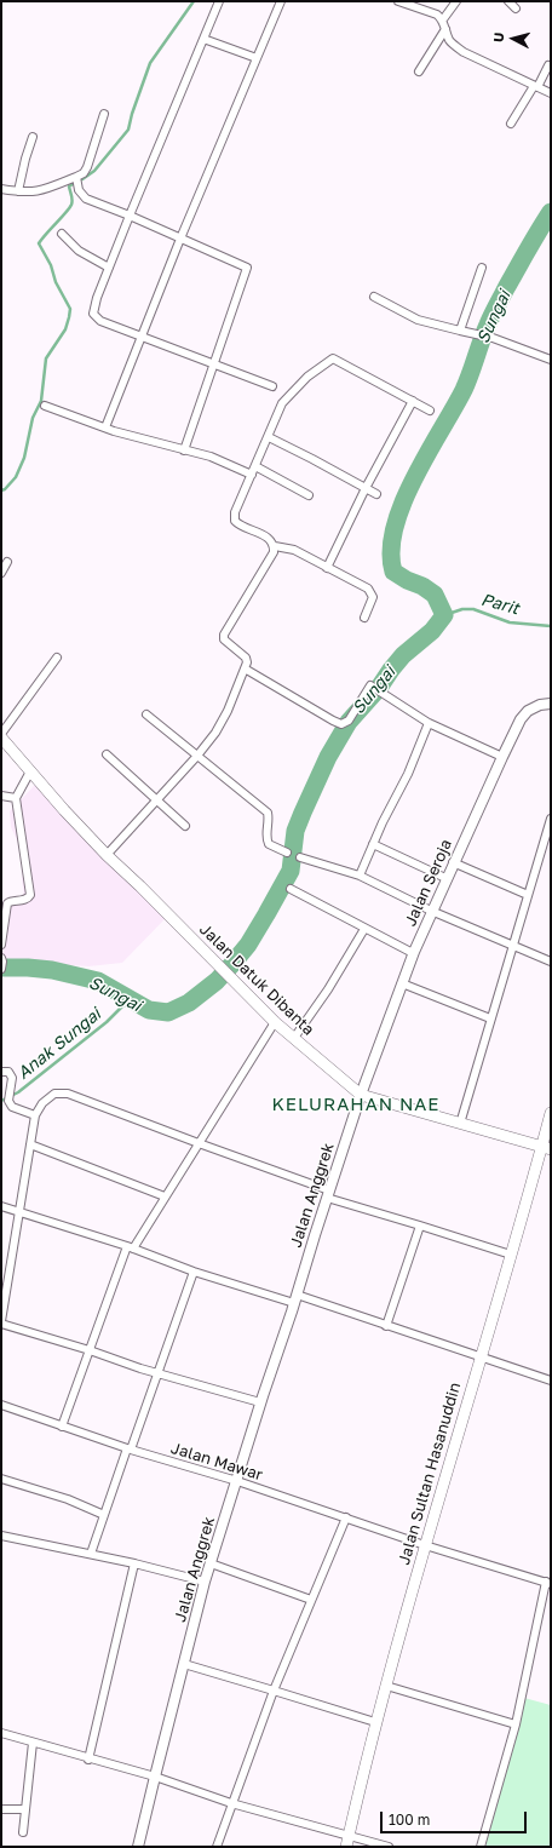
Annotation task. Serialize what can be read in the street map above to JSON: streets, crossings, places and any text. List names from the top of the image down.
{
  "streets": {
    "main road": ["Jalan Datuk Dibanta", "Jalan Sultan Hasanuddin"],
    "street": ["Jalan Seroja", "Jalan Anggrek", "Jalan Mawar"]
  },
  "crossings": [
    ["Jalan Seroja", "Jalan Datuk Dibanta"],
    ["Jalan Seroja", "Jalan Anggrek"],
    ["Jalan Datuk Dibanta", "Jalan Anggrek"],
    ["Jalan Datuk Dibanta", "Jalan Sultan Hasanuddin"],
    ["Jalan Anggrek", "Jalan Mawar"],
    ["Jalan Mawar", "Jalan Sultan Hasanuddin"]
  ],
  "districts": ["KELURAHAN NAE"],
  "water": ["Sungai", "Parit", "Anak Sungai"],
  "scale_bar": "100 m",
  "north": "left"
}
